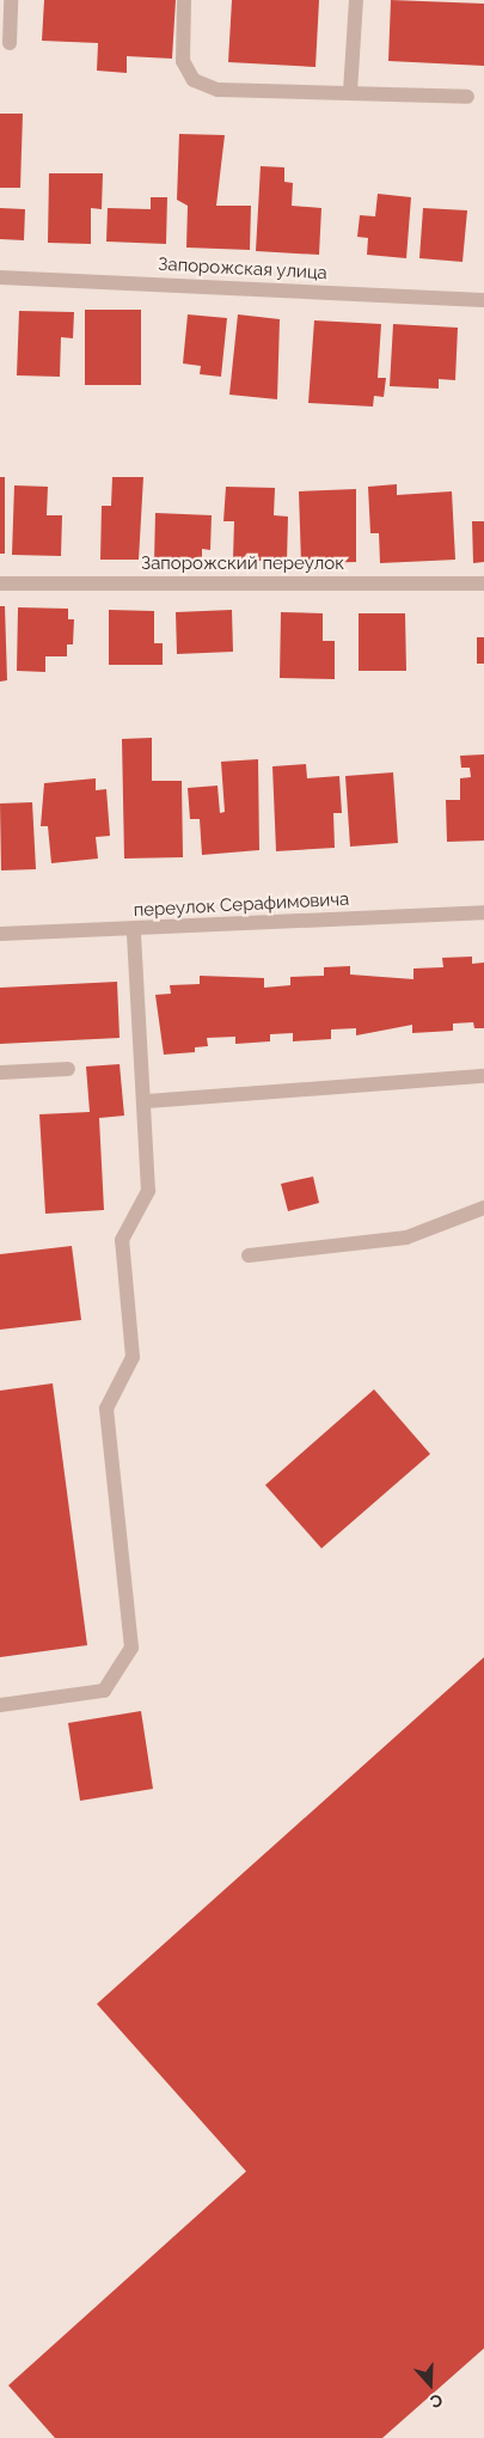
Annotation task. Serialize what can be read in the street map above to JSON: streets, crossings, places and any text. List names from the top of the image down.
{
  "streets": {
    "street": ["Запорожская улица", "Запорожский переулок", "переулок Серафимовича"]
  },
  "north": "bottom"
}
